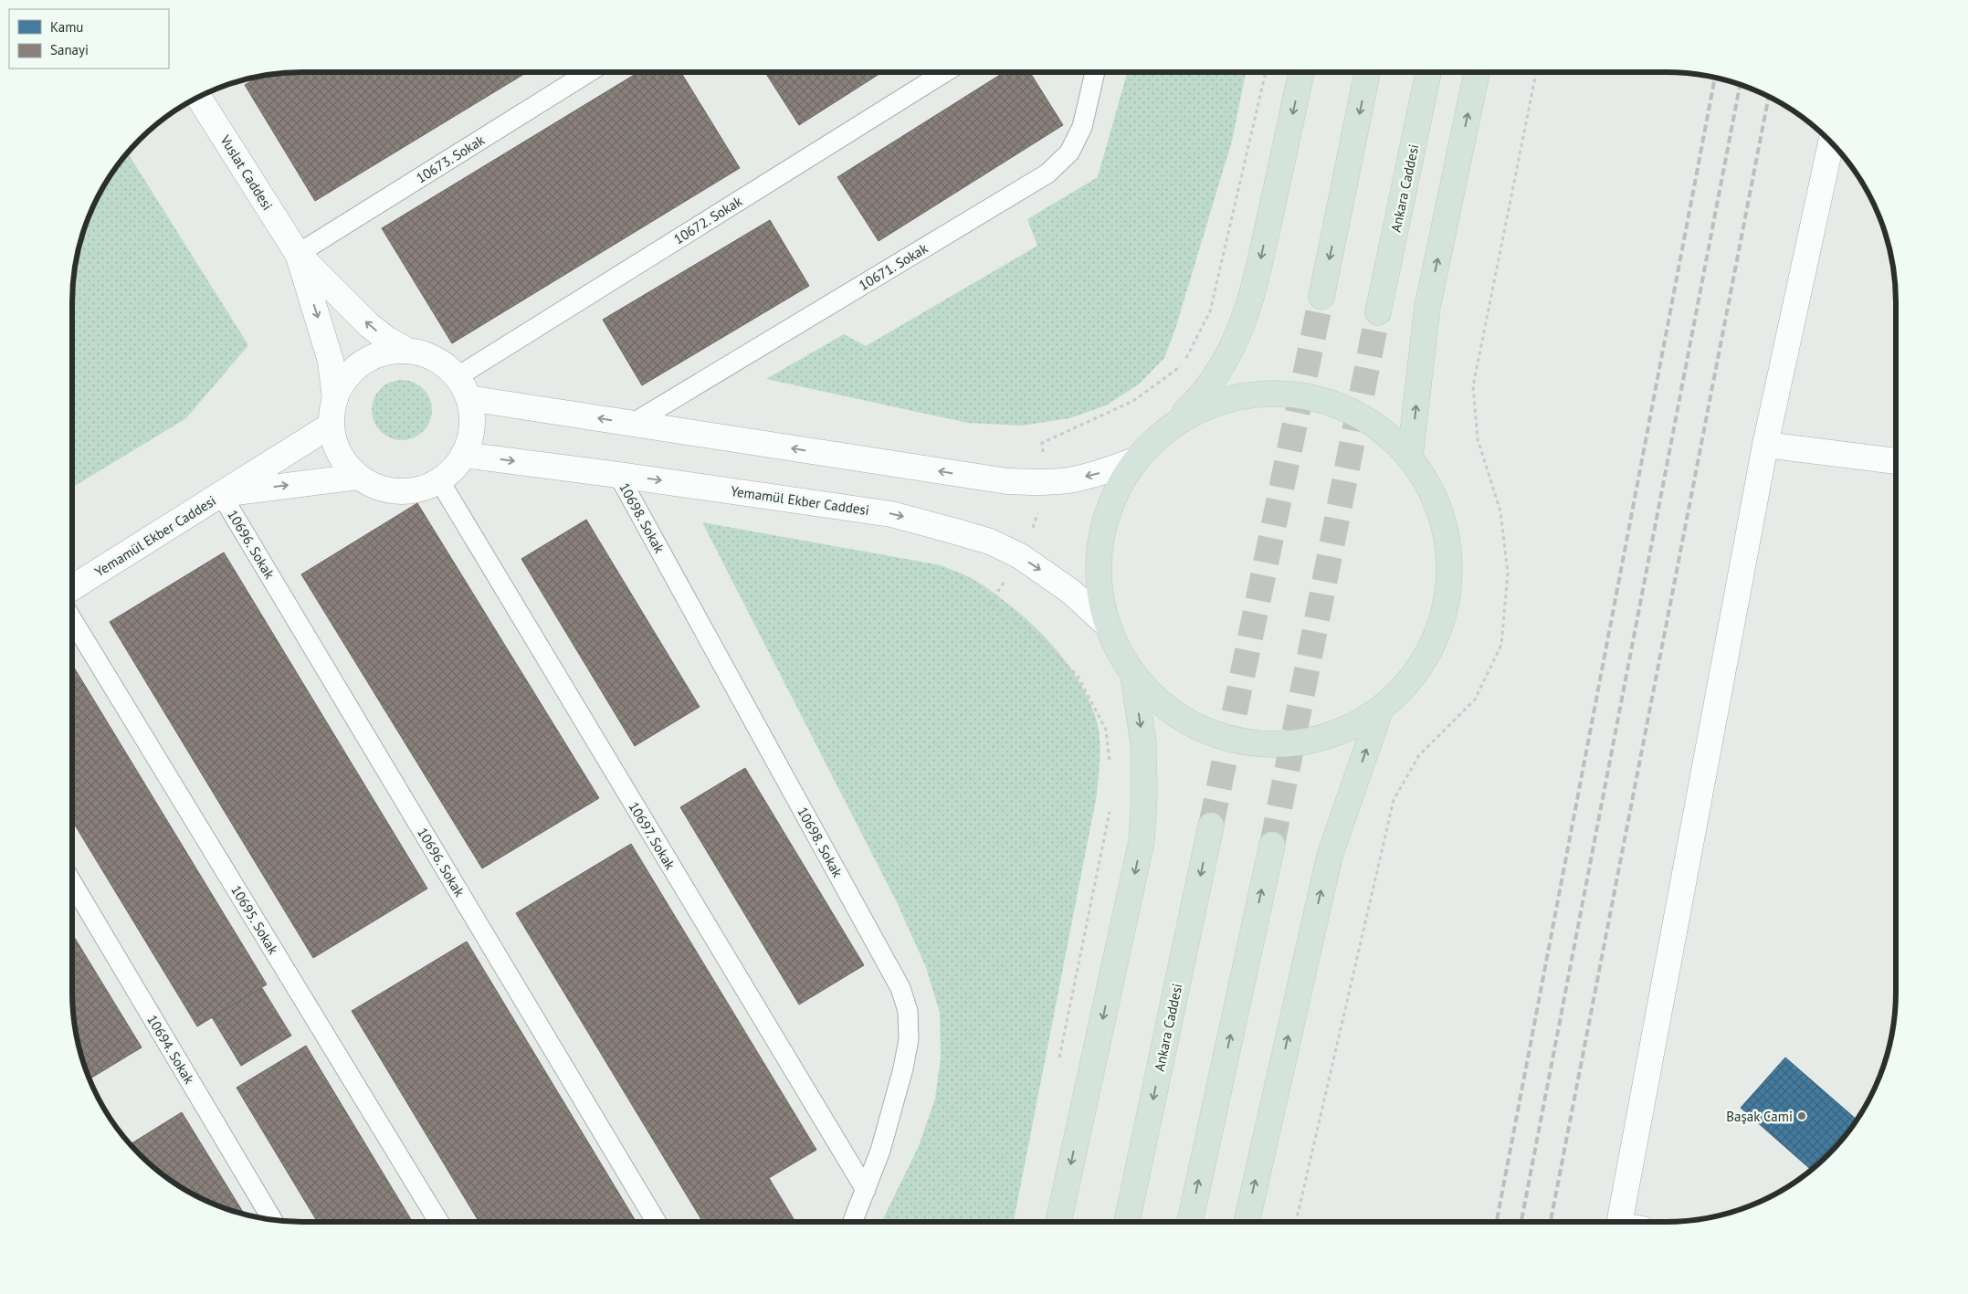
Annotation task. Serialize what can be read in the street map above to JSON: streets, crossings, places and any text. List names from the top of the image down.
{
  "streets": {
    "highway": ["Ankara Caddesi"],
    "street": ["Vuslat Caddesi", "Yemamül Ekber Caddesi"],
    "lane": [
      "10673. Sokak",
      "10672. Sokak",
      "10671. Sokak",
      "10698. Sokak",
      "10696. Sokak",
      "10697. Sokak",
      "10695. Sokak",
      "10694. Sokak"
    ]
  },
  "crossings": [
    ["10673. Sokak", "Vuslat Caddesi"],
    ["Vuslat Caddesi", "10672. Sokak"],
    ["Vuslat Caddesi", "Yemamül Ekber Caddesi"],
    ["Vuslat Caddesi", "10697. Sokak"],
    ["10672. Sokak", "Yemamül Ekber Caddesi"],
    ["10672. Sokak", "10697. Sokak"],
    ["Yemamül Ekber Caddesi", "10698. Sokak"],
    ["Yemamül Ekber Caddesi", "10696. Sokak"],
    ["Yemamül Ekber Caddesi", "10697. Sokak"],
    ["10698. Sokak", "10697. Sokak"]
  ],
  "places": ["Başak Cami"],
  "legend": ["Kamu", "Sanayi"]
}
